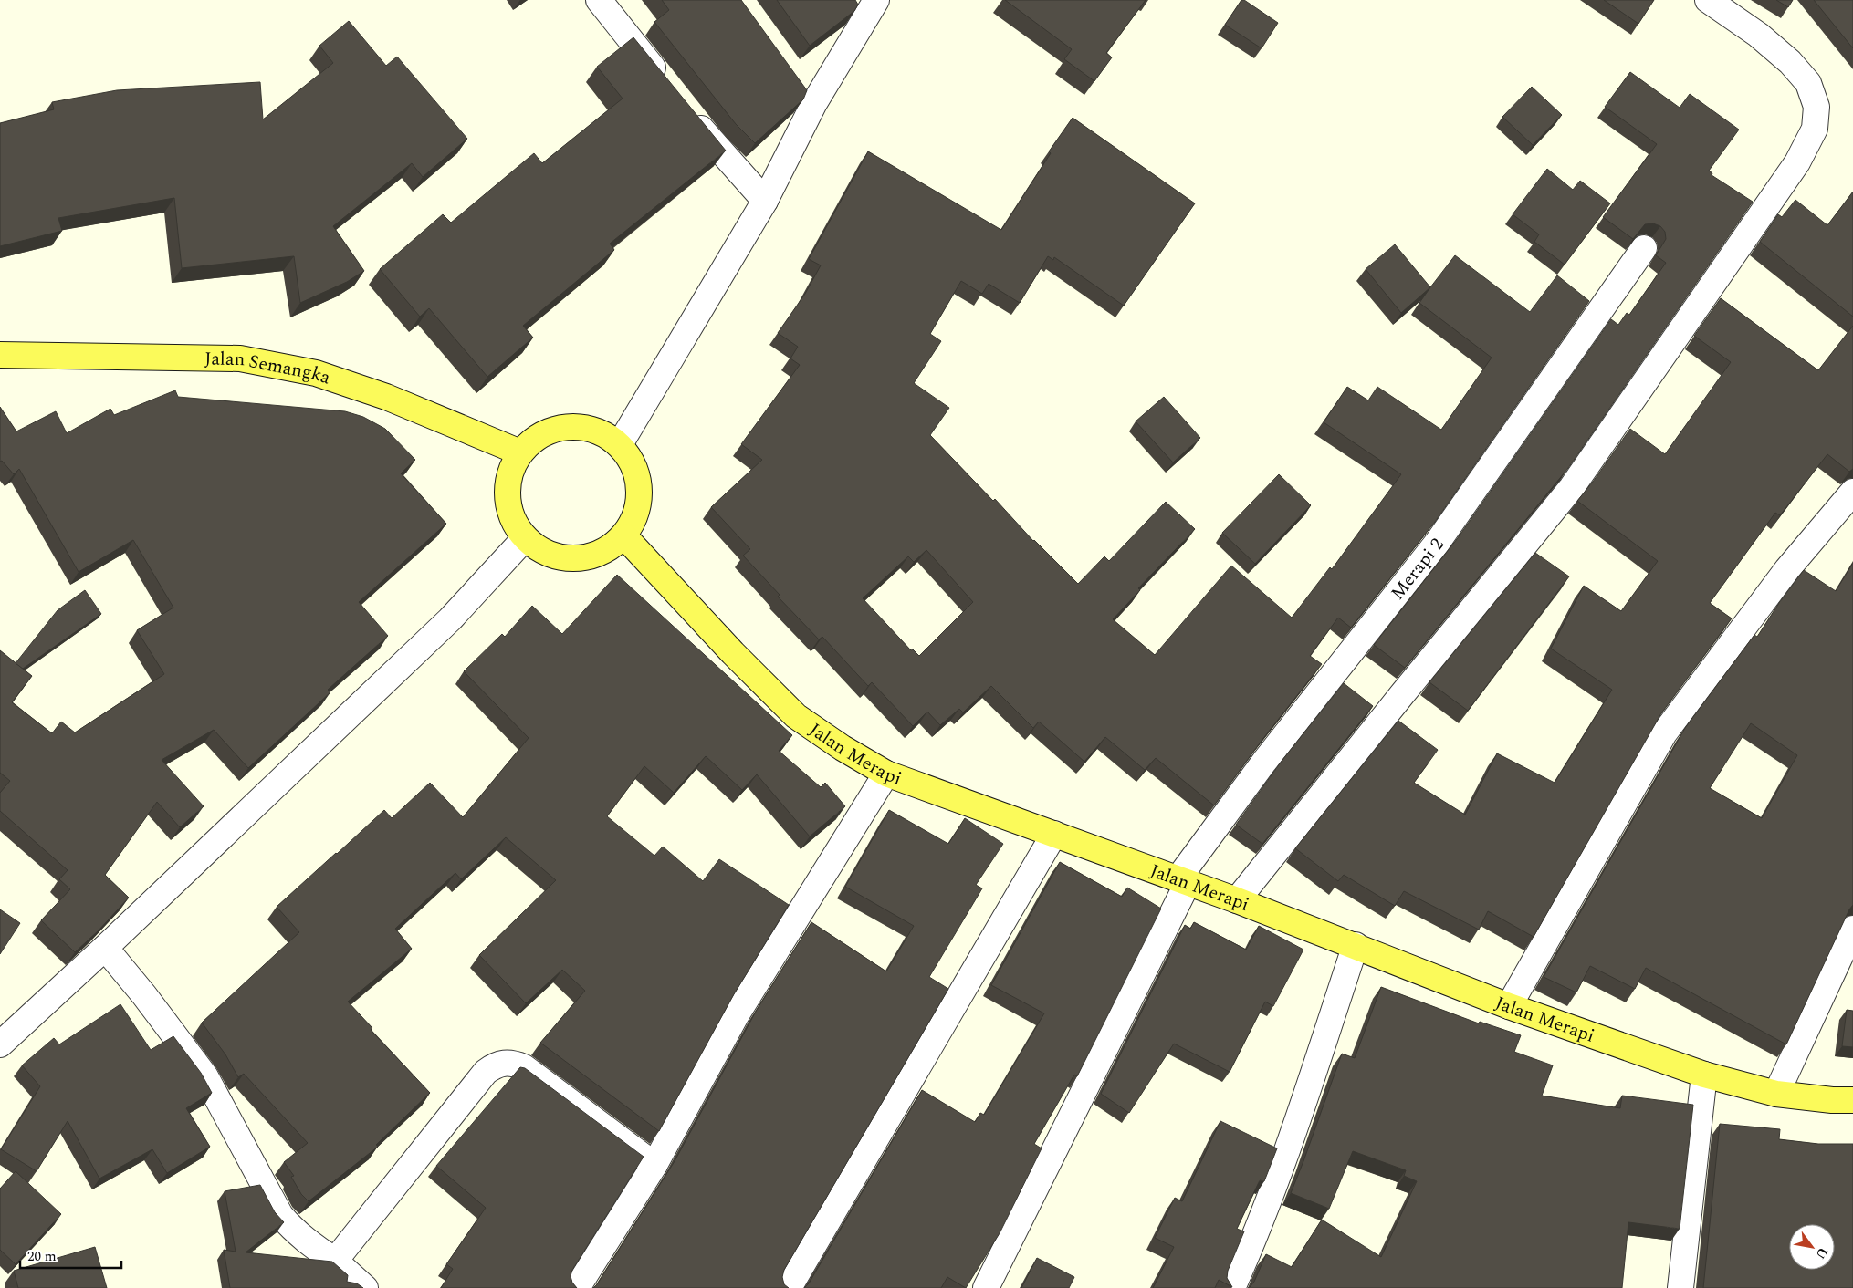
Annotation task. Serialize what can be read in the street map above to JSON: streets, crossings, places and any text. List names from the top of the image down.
{
  "streets": {
    "main road": ["Jalan Semangka", "Jalan Merapi"],
    "street": ["Merapi 2"]
  },
  "crossings": [
    ["Jalan Semangka", "Jalan Merapi"],
    ["Merapi 2", "Jalan Merapi"]
  ],
  "scale_bar": "20 m",
  "north": "bottom right"
}
